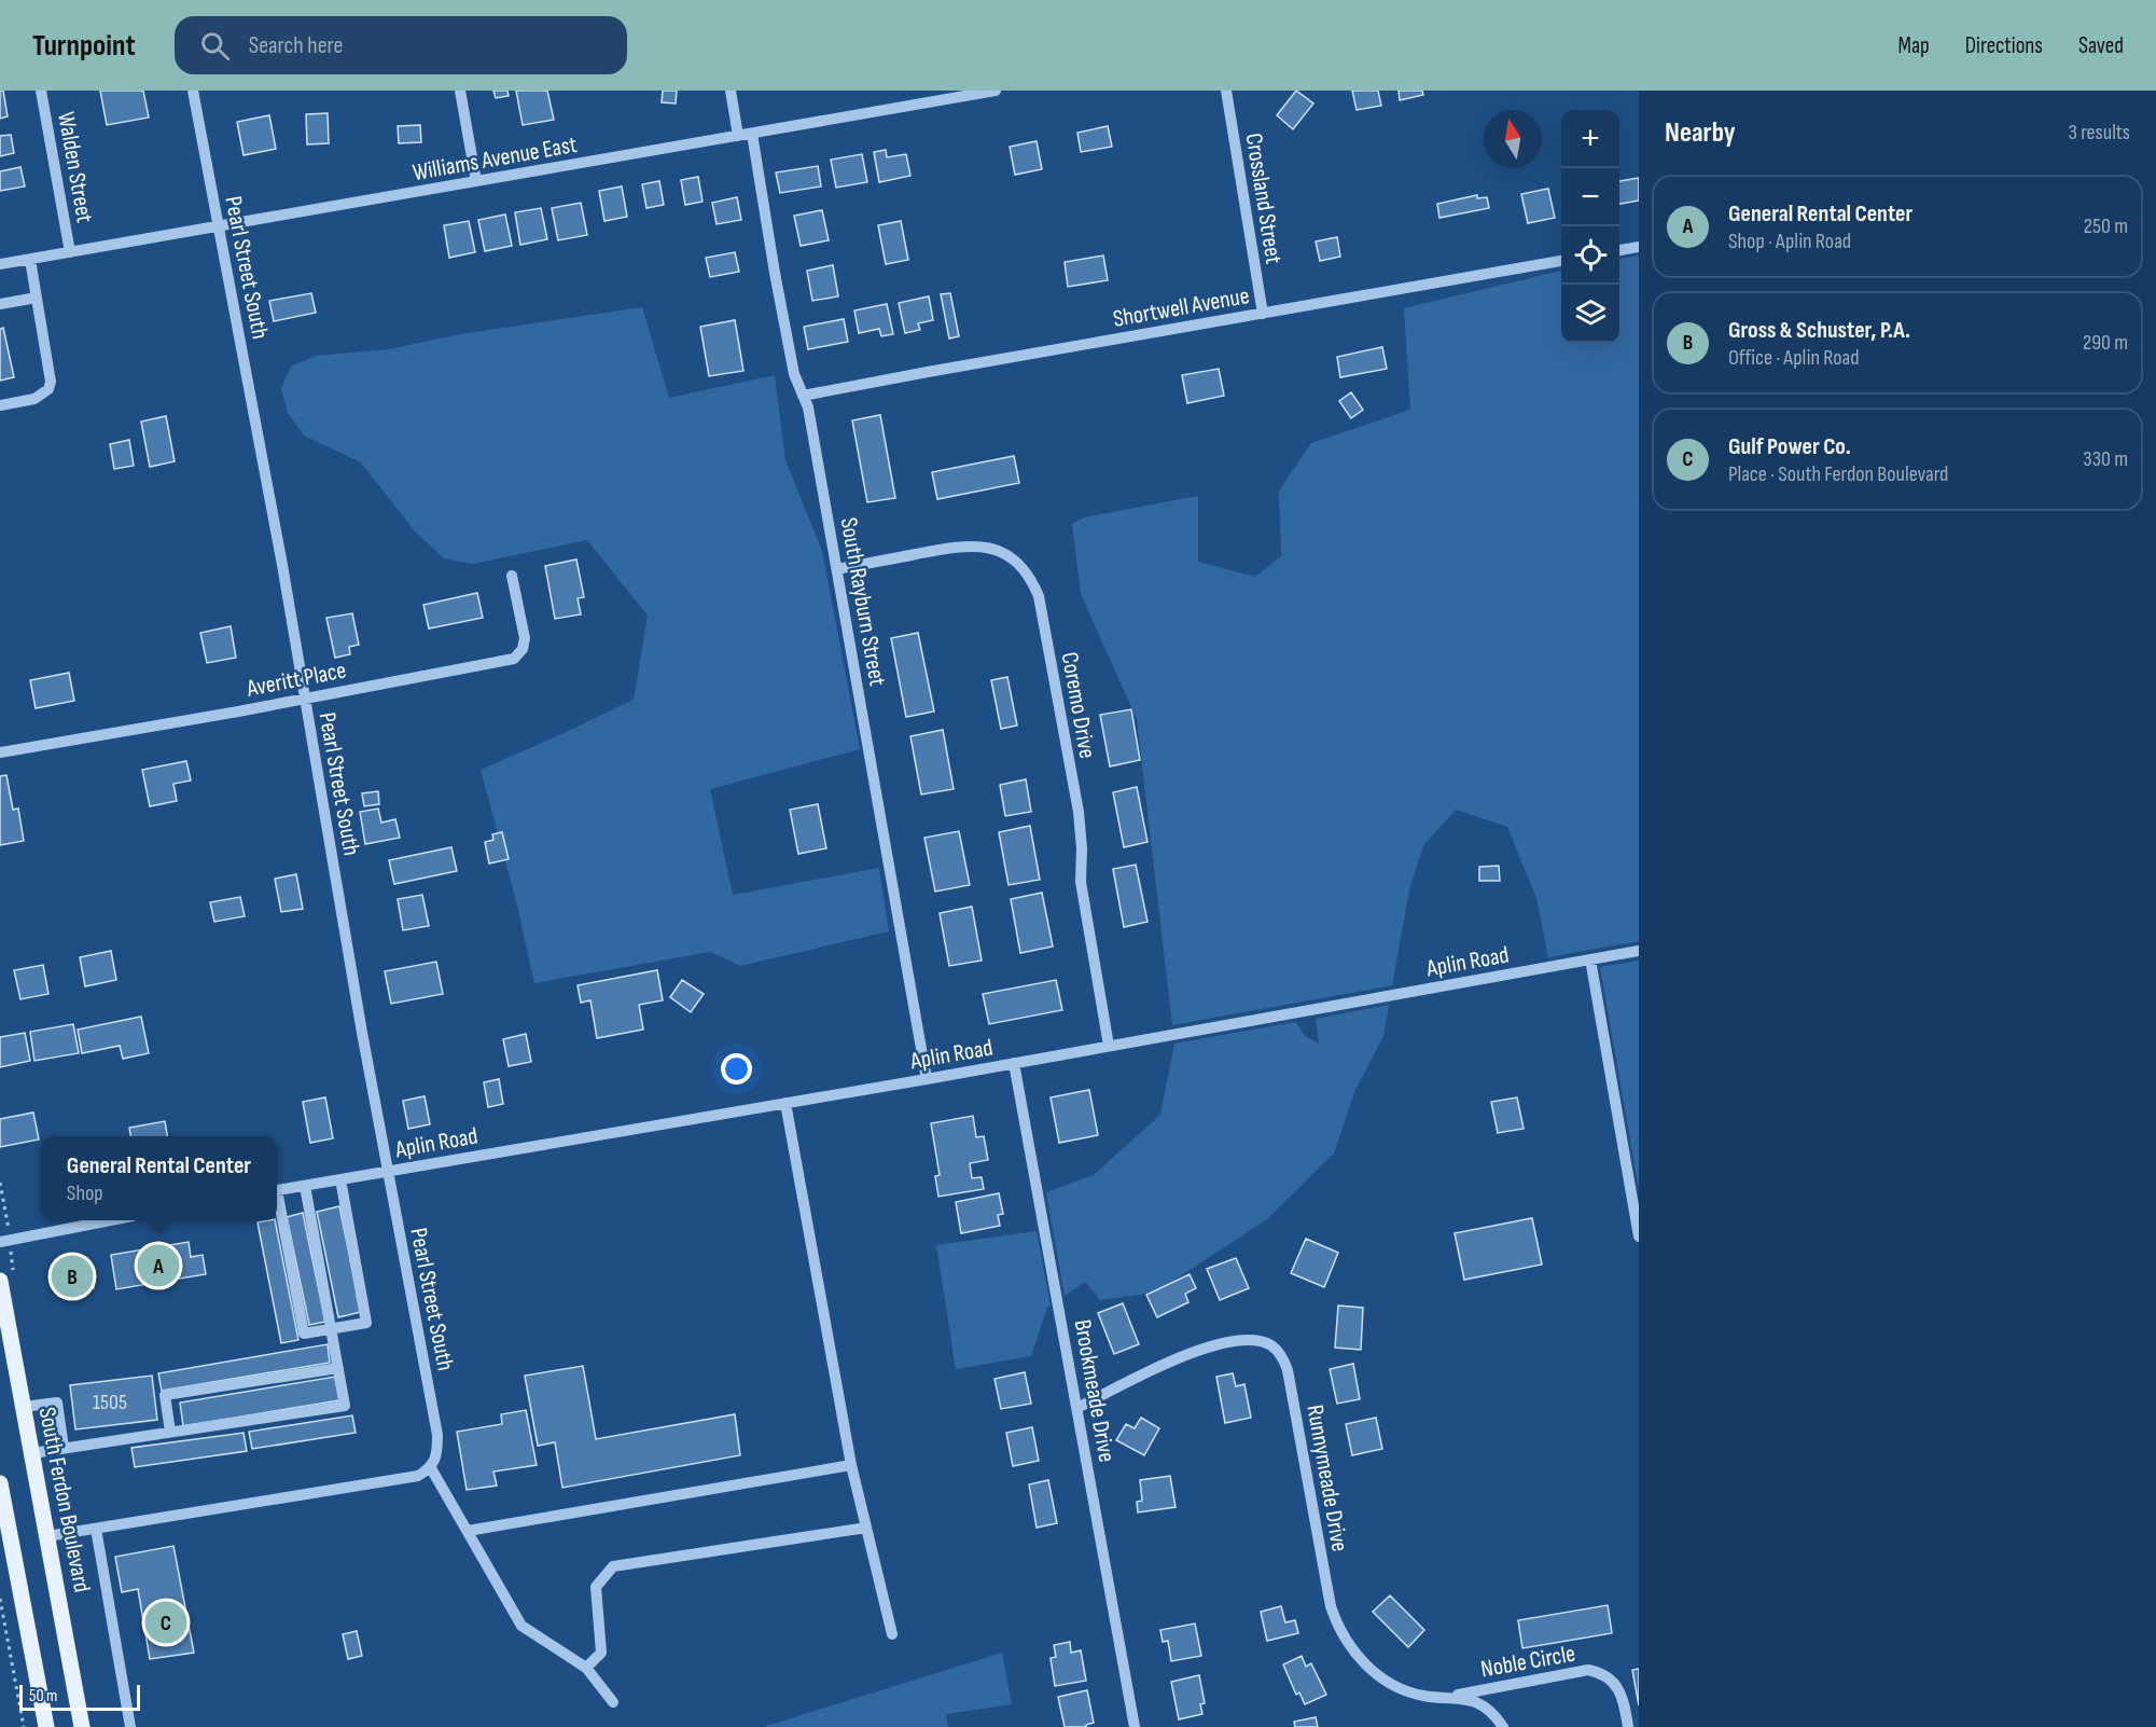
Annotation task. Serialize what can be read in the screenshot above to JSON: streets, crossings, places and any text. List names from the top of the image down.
{
  "streets": {
    "main road": ["South Ferdon Boulevard"],
    "street": [
      "Williams Avenue East",
      "Walden Street",
      "Crossland Street",
      "Pearl Street South",
      "Shortwell Avenue",
      "South Rayburn Street",
      "Averitt Place",
      "Coremo Drive",
      "Aplin Road",
      "Brookmeade Drive",
      "Runnymeade Drive",
      "Noble Circle"
    ]
  },
  "crossings": [
    ["Williams Avenue East", "Walden Street"],
    ["Williams Avenue East", "Pearl Street South"],
    ["Williams Avenue East", "South Rayburn Street"],
    ["Crossland Street", "Shortwell Avenue"],
    ["Pearl Street South", "Averitt Place"],
    ["Pearl Street South", "Aplin Road"],
    ["Shortwell Avenue", "South Rayburn Street"],
    ["South Rayburn Street", "Coremo Drive"],
    ["South Rayburn Street", "Aplin Road"],
    ["Coremo Drive", "Aplin Road"],
    ["Aplin Road", "Brookmeade Drive"],
    ["Brookmeade Drive", "Runnymeade Drive"],
    ["Runnymeade Drive", "Noble Circle"]
  ],
  "house_numbers": ["1505"],
  "scale_bar": "50 m",
  "north": "top",
  "page": {
    "header": "Turnpoint",
    "search": "Search here",
    "nav": ["Map", "Directions", "Saved"],
    "heading": ["Nearby", "3 results"],
    "map_buttons": ["+", "−"],
    "list": [
      {
        "mark": "A",
        "name": "General Rental Center",
        "note": "Shop · Aplin Road",
        "value": "250 m"
      },
      {
        "mark": "B",
        "name": "Gross & Schuster, P.A.",
        "note": "Office · Aplin Road",
        "value": "290 m"
      },
      {
        "mark": "C",
        "name": "Gulf Power Co.",
        "note": "Place · South Ferdon Boulevard",
        "value": "330 m"
      }
    ],
    "popup": ["General Rental Center", "Shop"],
    "pins": ["A", "B", "C"],
    "scale": "50 m"
  }
}
